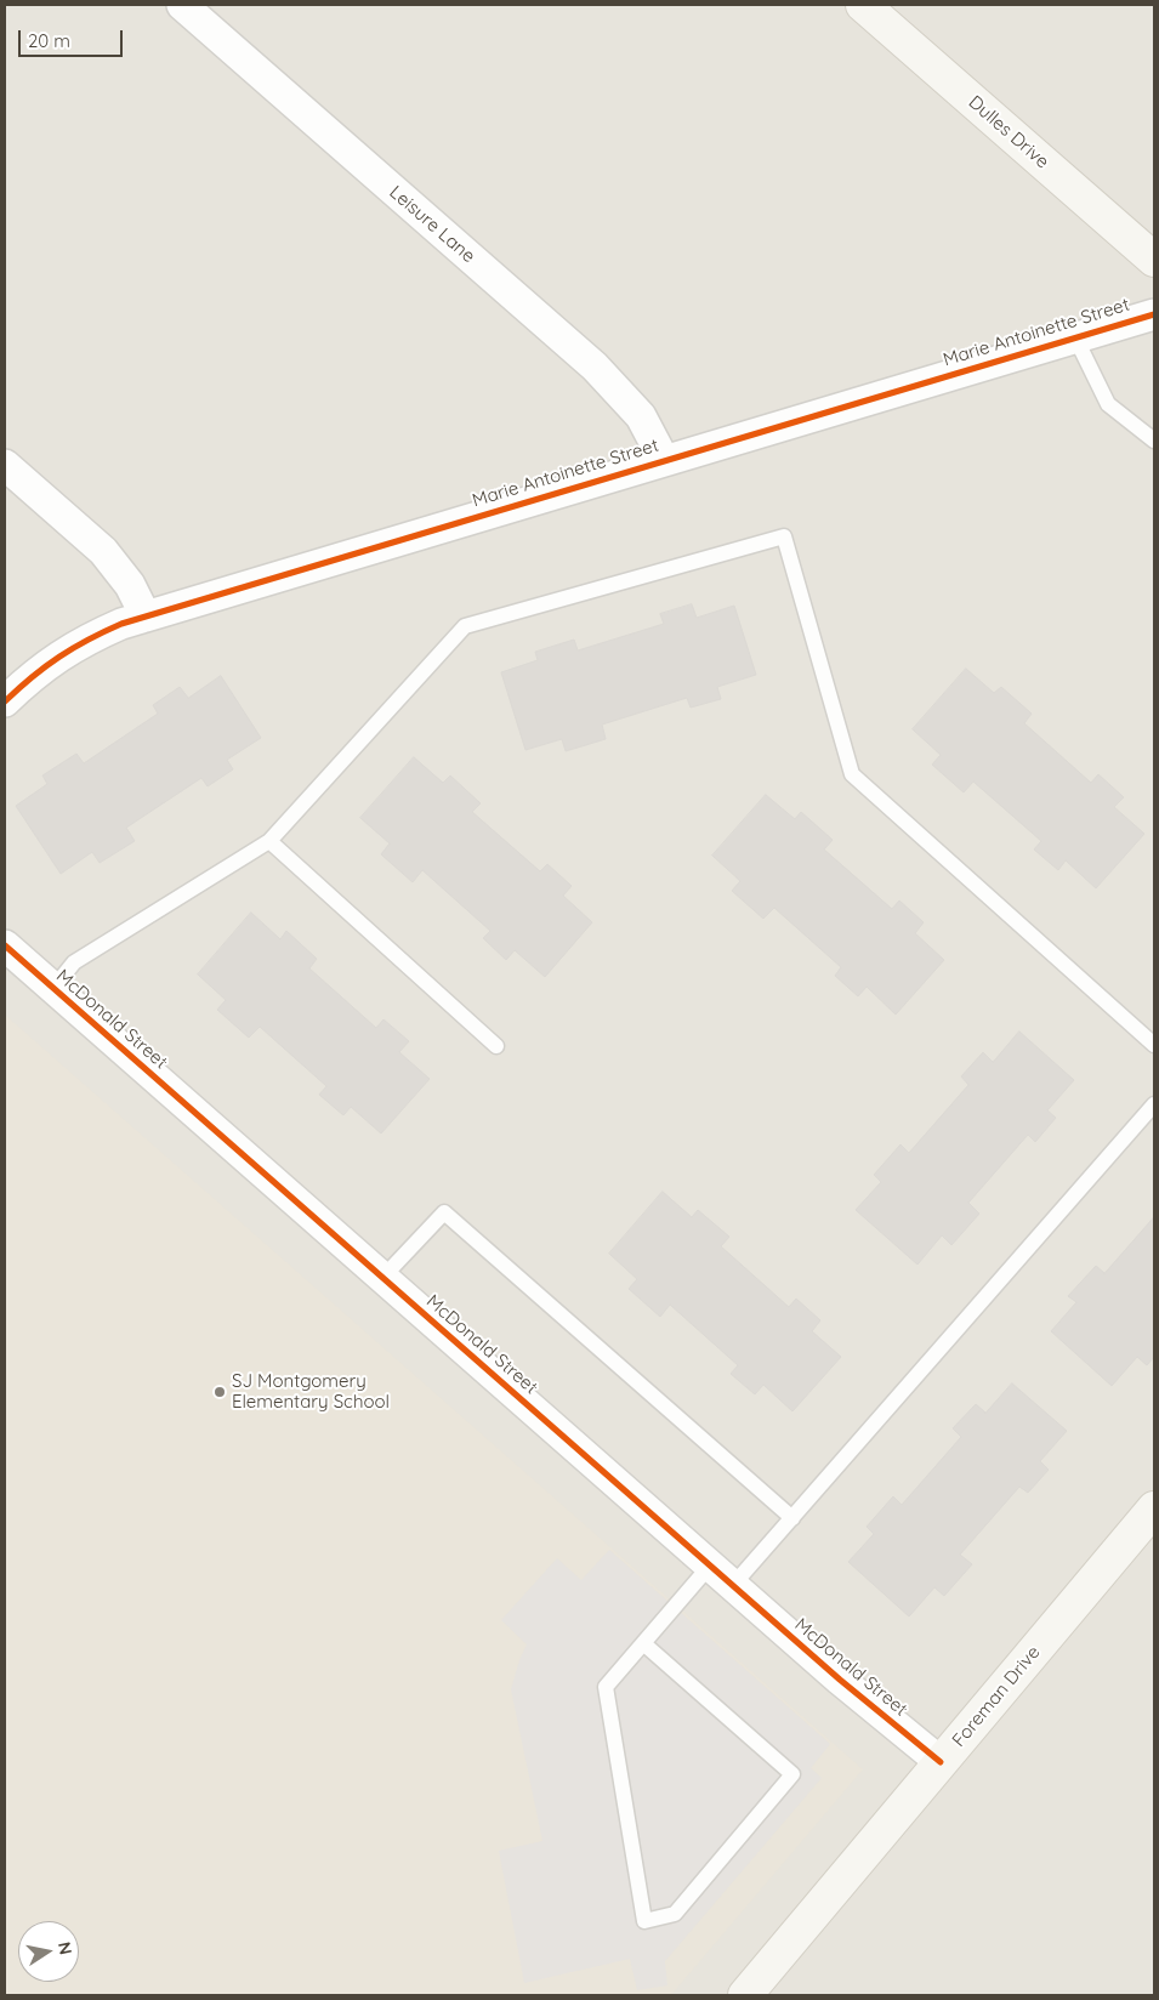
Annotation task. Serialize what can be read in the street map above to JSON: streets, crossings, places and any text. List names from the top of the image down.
{
  "streets": {
    "street": [
      "Dulles Drive",
      "Leisure Lane",
      "Marie Antoinette Street",
      "McDonald Street",
      "Foreman Drive"
    ]
  },
  "crossings": [
    ["Leisure Lane", "Marie Antoinette Street"],
    ["McDonald Street", "Foreman Drive"]
  ],
  "places": ["SJ Montgomery Elementary School"],
  "scale_bar": "20 m",
  "north": "right"
}
